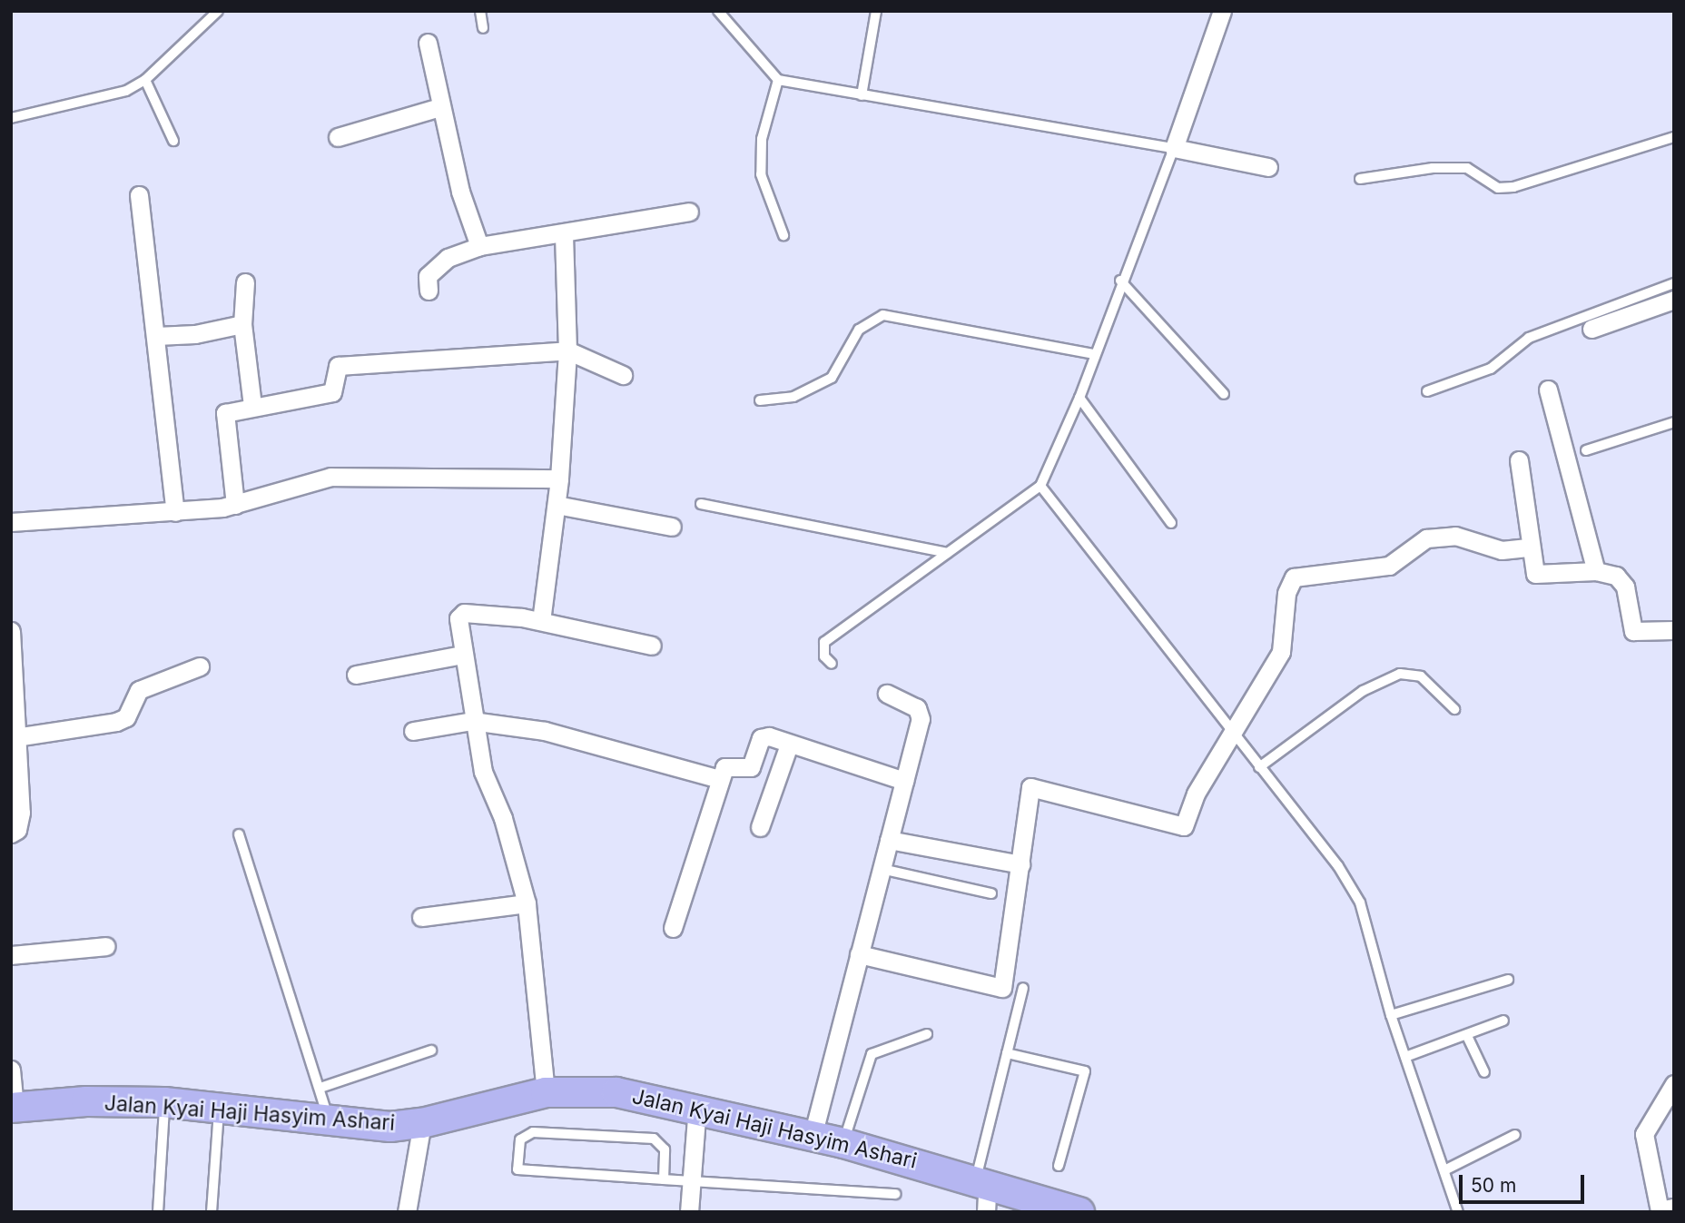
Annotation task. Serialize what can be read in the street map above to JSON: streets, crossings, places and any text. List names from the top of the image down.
{
  "streets": {
    "main road": ["Jalan Kyai Haji Hasyim Ashari"]
  },
  "scale_bar": "50 m"
}
